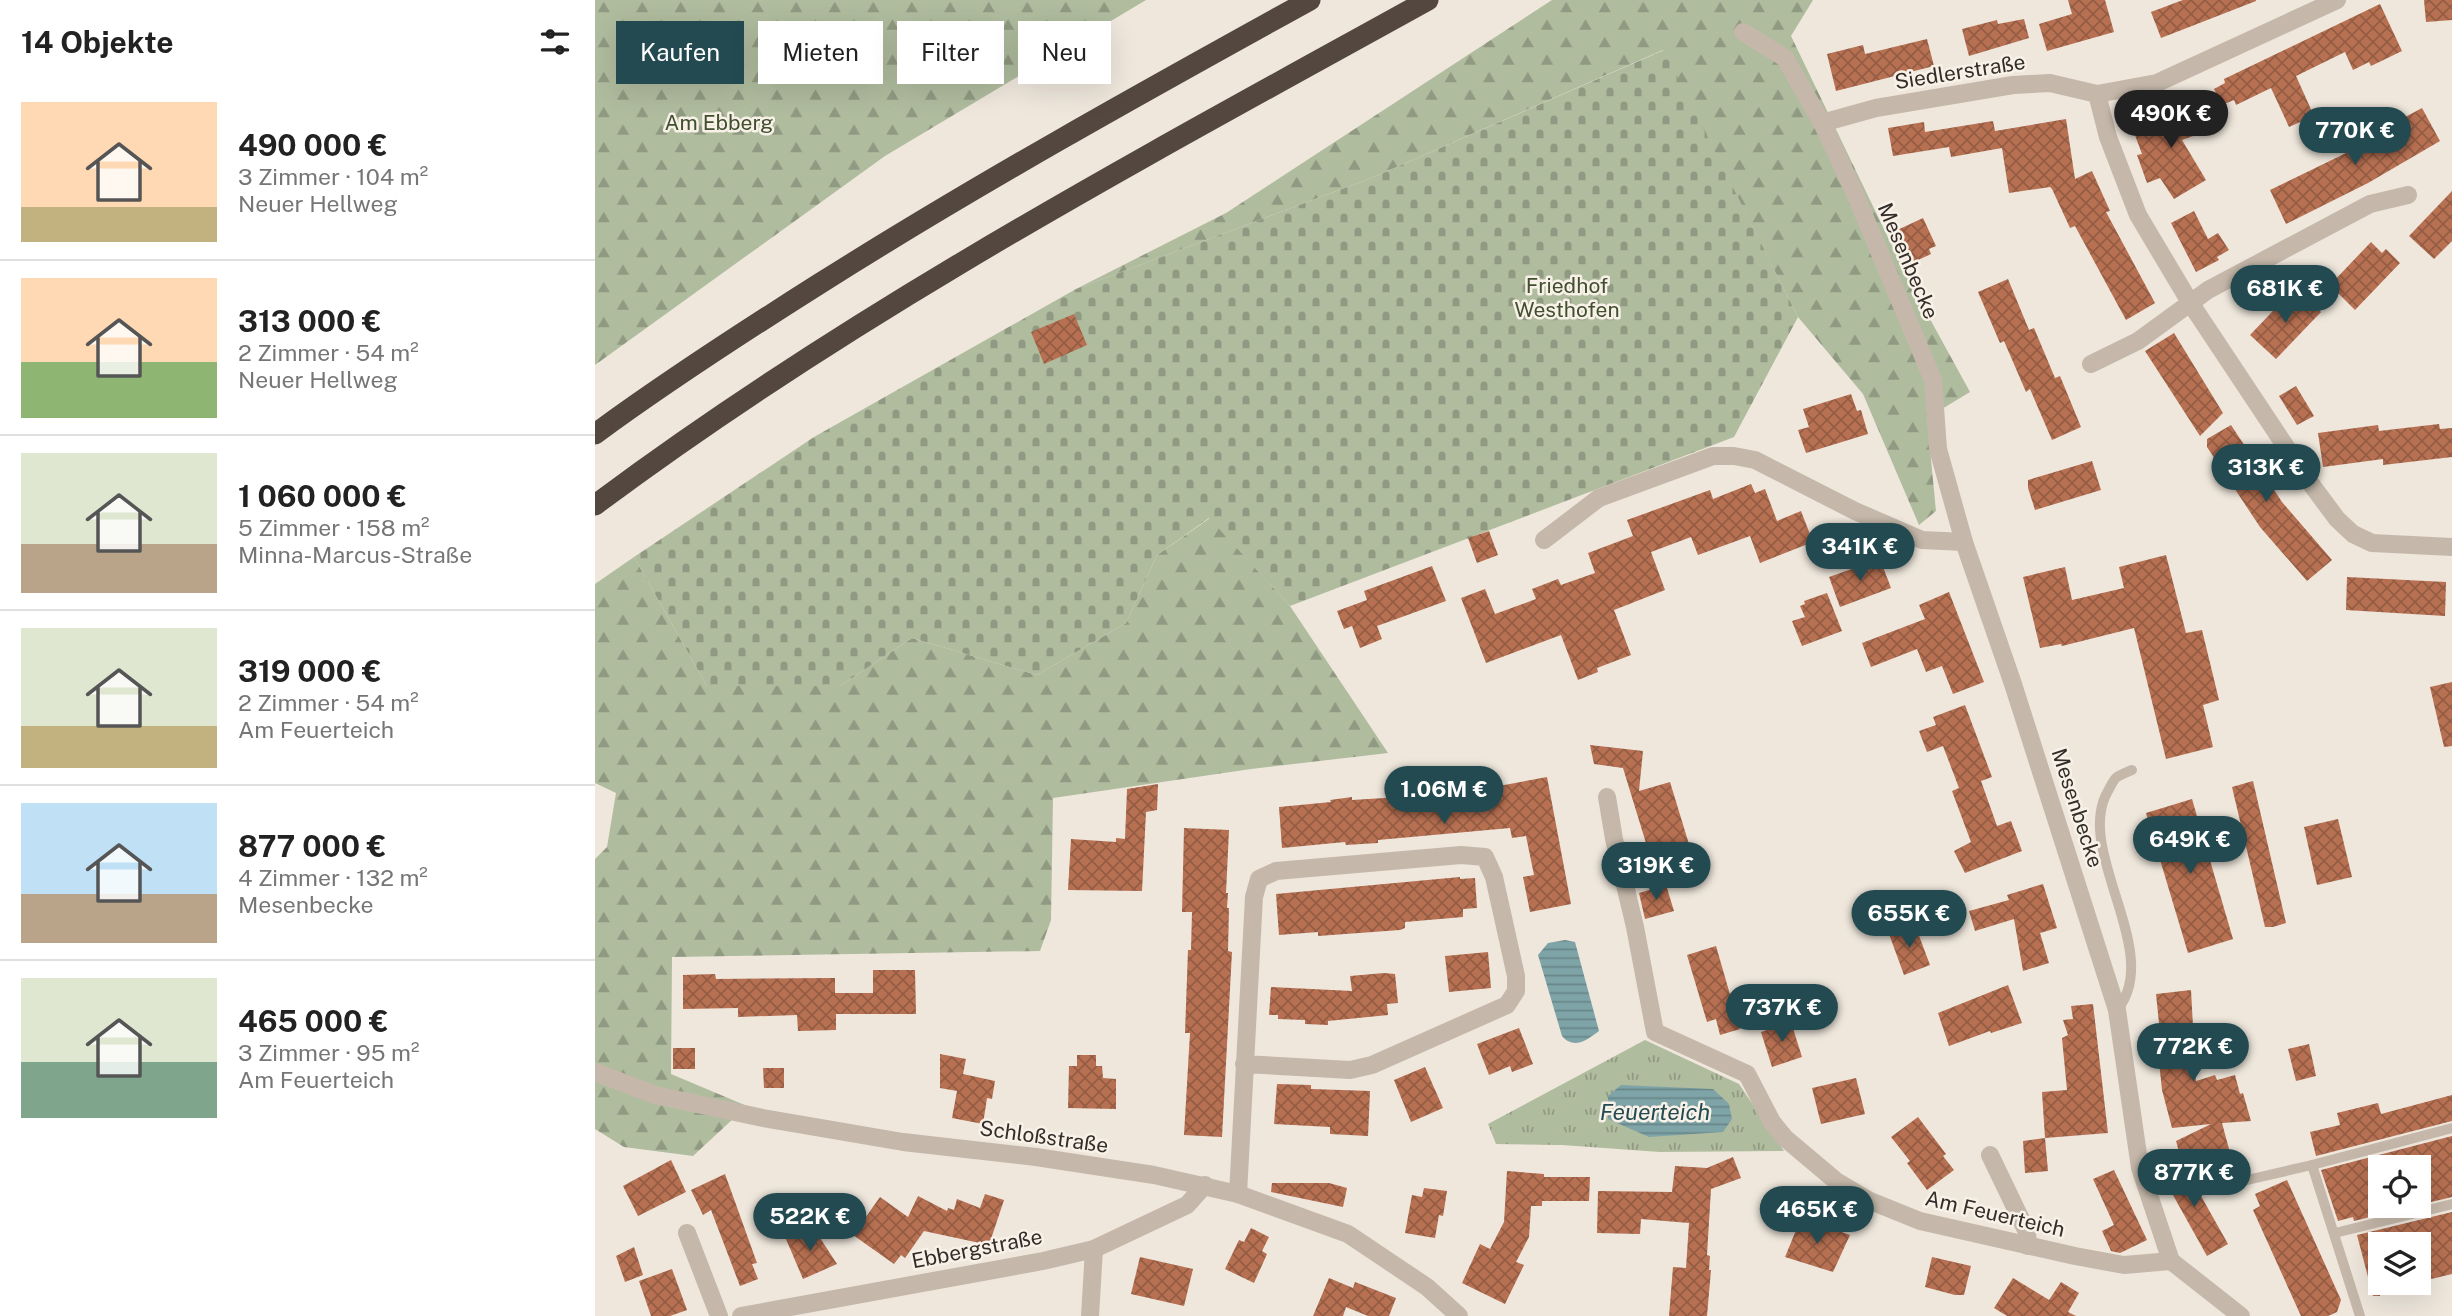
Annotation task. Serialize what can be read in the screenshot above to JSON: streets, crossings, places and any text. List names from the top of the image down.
{
  "streets": {
    "street": [
      "Siedlerstraße",
      "Mesenbecke",
      "Schloßstraße",
      "Am Feuerteich",
      "Ebbergstraße"
    ]
  },
  "crossings": [
    ["Siedlerstraße", "Mesenbecke"],
    ["Mesenbecke", "Am Feuerteich"],
    ["Schloßstraße", "Ebbergstraße"]
  ],
  "water": ["Feuerteich"],
  "parks": ["Am Ebberg", "Friedhof Westhofen"],
  "page": {
    "heading": "14 Objekte",
    "chip": [
      "Kaufen",
      "Mieten",
      "Filter",
      "Neu"
    ],
    "list": [
      {
        "name": "490 000 €",
        "note": "3 Zimmer · 104 m² · Neuer Hellweg"
      },
      {
        "name": "313 000 €",
        "note": "2 Zimmer · 54 m² · Neuer Hellweg"
      },
      {
        "name": "1 060 000 €",
        "note": "5 Zimmer · 158 m² · Minna-Marcus-Straße"
      },
      {
        "name": "319 000 €",
        "note": "2 Zimmer · 54 m² · Am Feuerteich"
      },
      {
        "name": "877 000 €",
        "note": "4 Zimmer · 132 m² · Mesenbecke"
      },
      {
        "name": "465 000 €",
        "note": "3 Zimmer · 95 m² · Am Feuerteich"
      }
    ],
    "price": [
      "490K €",
      "770K €",
      "681K €",
      "313K €",
      "341K €",
      "1.06M €",
      "649K €",
      "319K €",
      "655K €",
      "737K €",
      "772K €",
      "877K €",
      "465K €",
      "522K €"
    ]
  }
}
